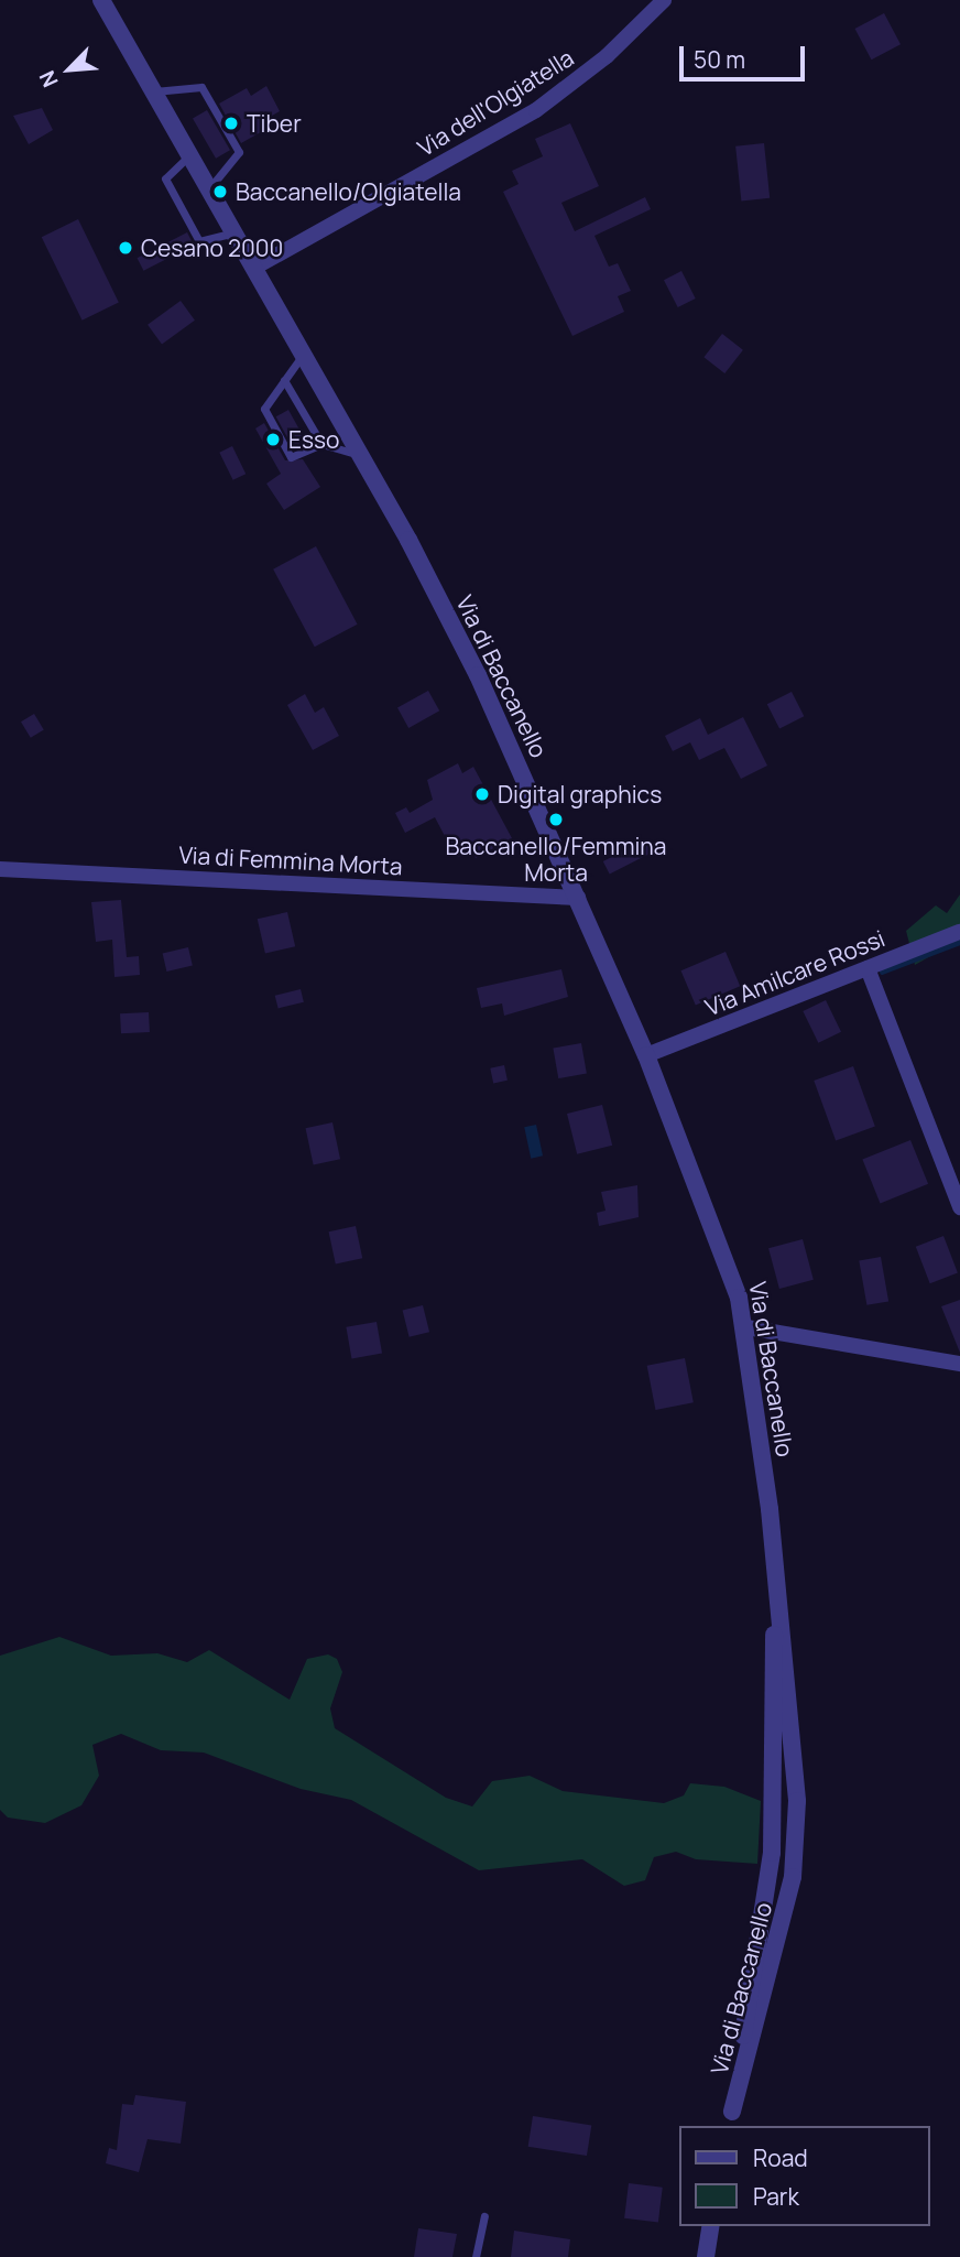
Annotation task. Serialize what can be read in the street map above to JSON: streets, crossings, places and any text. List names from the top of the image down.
{
  "streets": {
    "street": [
      "Via dell'Olgiatella",
      "Via di Baccanello",
      "Via di Femmina Morta",
      "Via Amilcare Rossi"
    ]
  },
  "crossings": [
    ["Via dell'Olgiatella", "Via di Baccanello"],
    ["Via di Baccanello", "Via di Femmina Morta"],
    ["Via di Baccanello", "Via Amilcare Rossi"]
  ],
  "places": [
    "Tiber",
    "Baccanello/Olgiatella",
    "Cesano 2000",
    "Esso",
    "Digital graphics",
    "Baccanello/Femmina Morta"
  ],
  "legend": ["Road", "Park"],
  "scale_bar": "50 m",
  "north": "bottom left"
}
